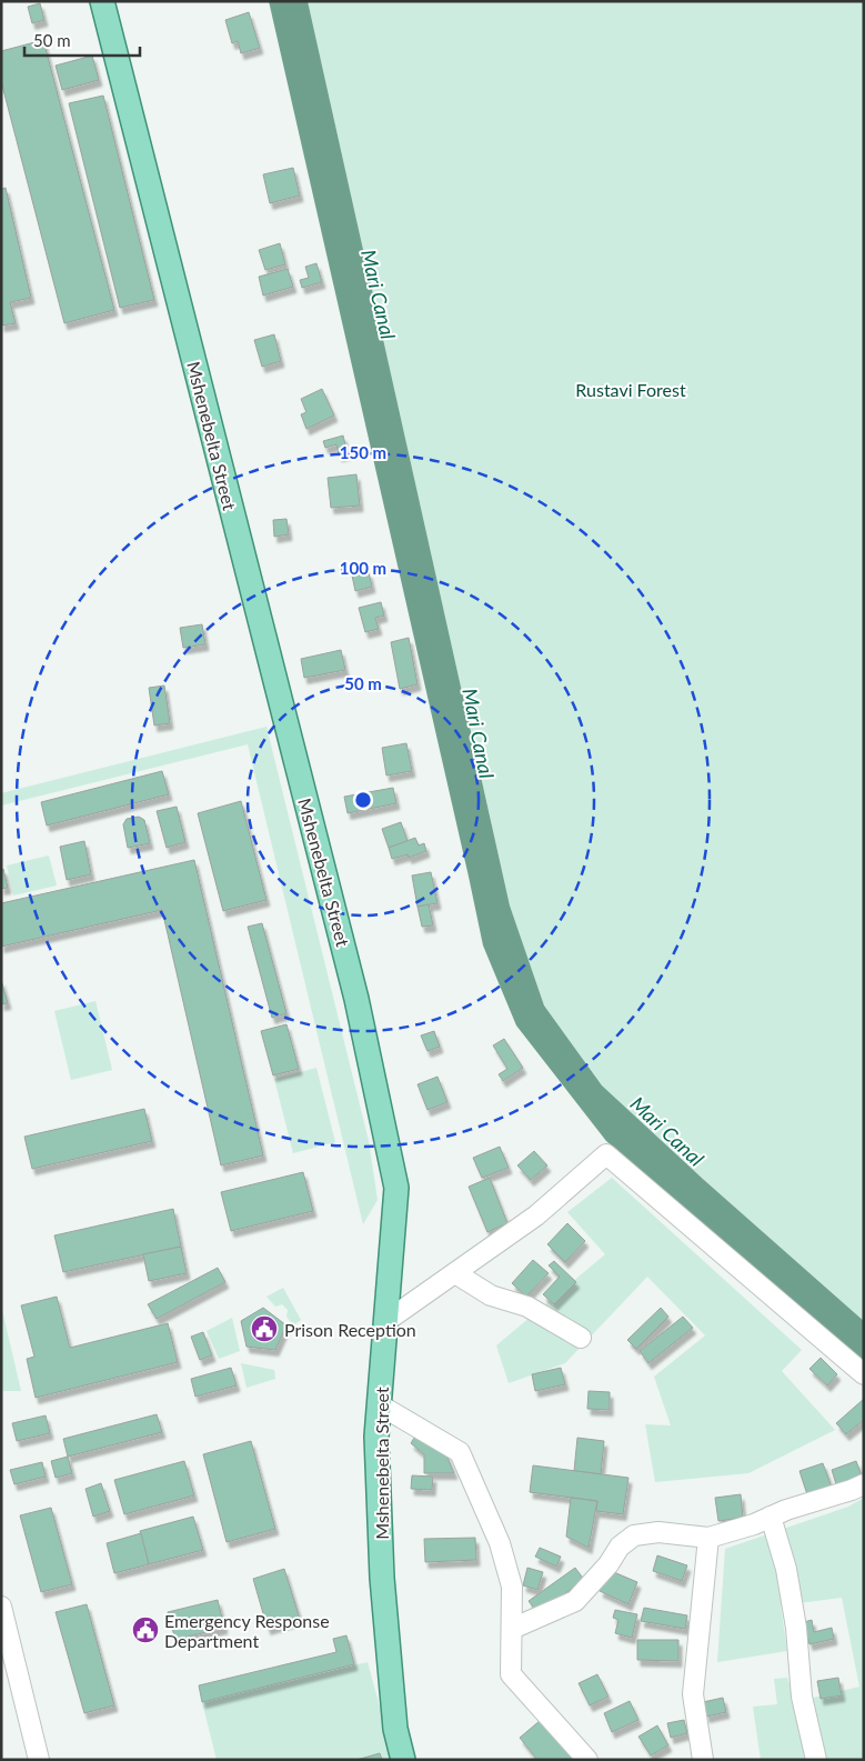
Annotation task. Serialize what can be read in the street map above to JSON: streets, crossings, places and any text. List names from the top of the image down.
{
  "streets": {
    "main road": ["Mshenebelta Street"]
  },
  "water": ["Mari Canal"],
  "parks": ["Rustavi Forest"],
  "places": {
    "public building": ["Prison Reception", "Emergency Response Department"]
  },
  "scale_bar": "50 m",
  "rings": ["150 m", "100 m", "50 m"]
}
